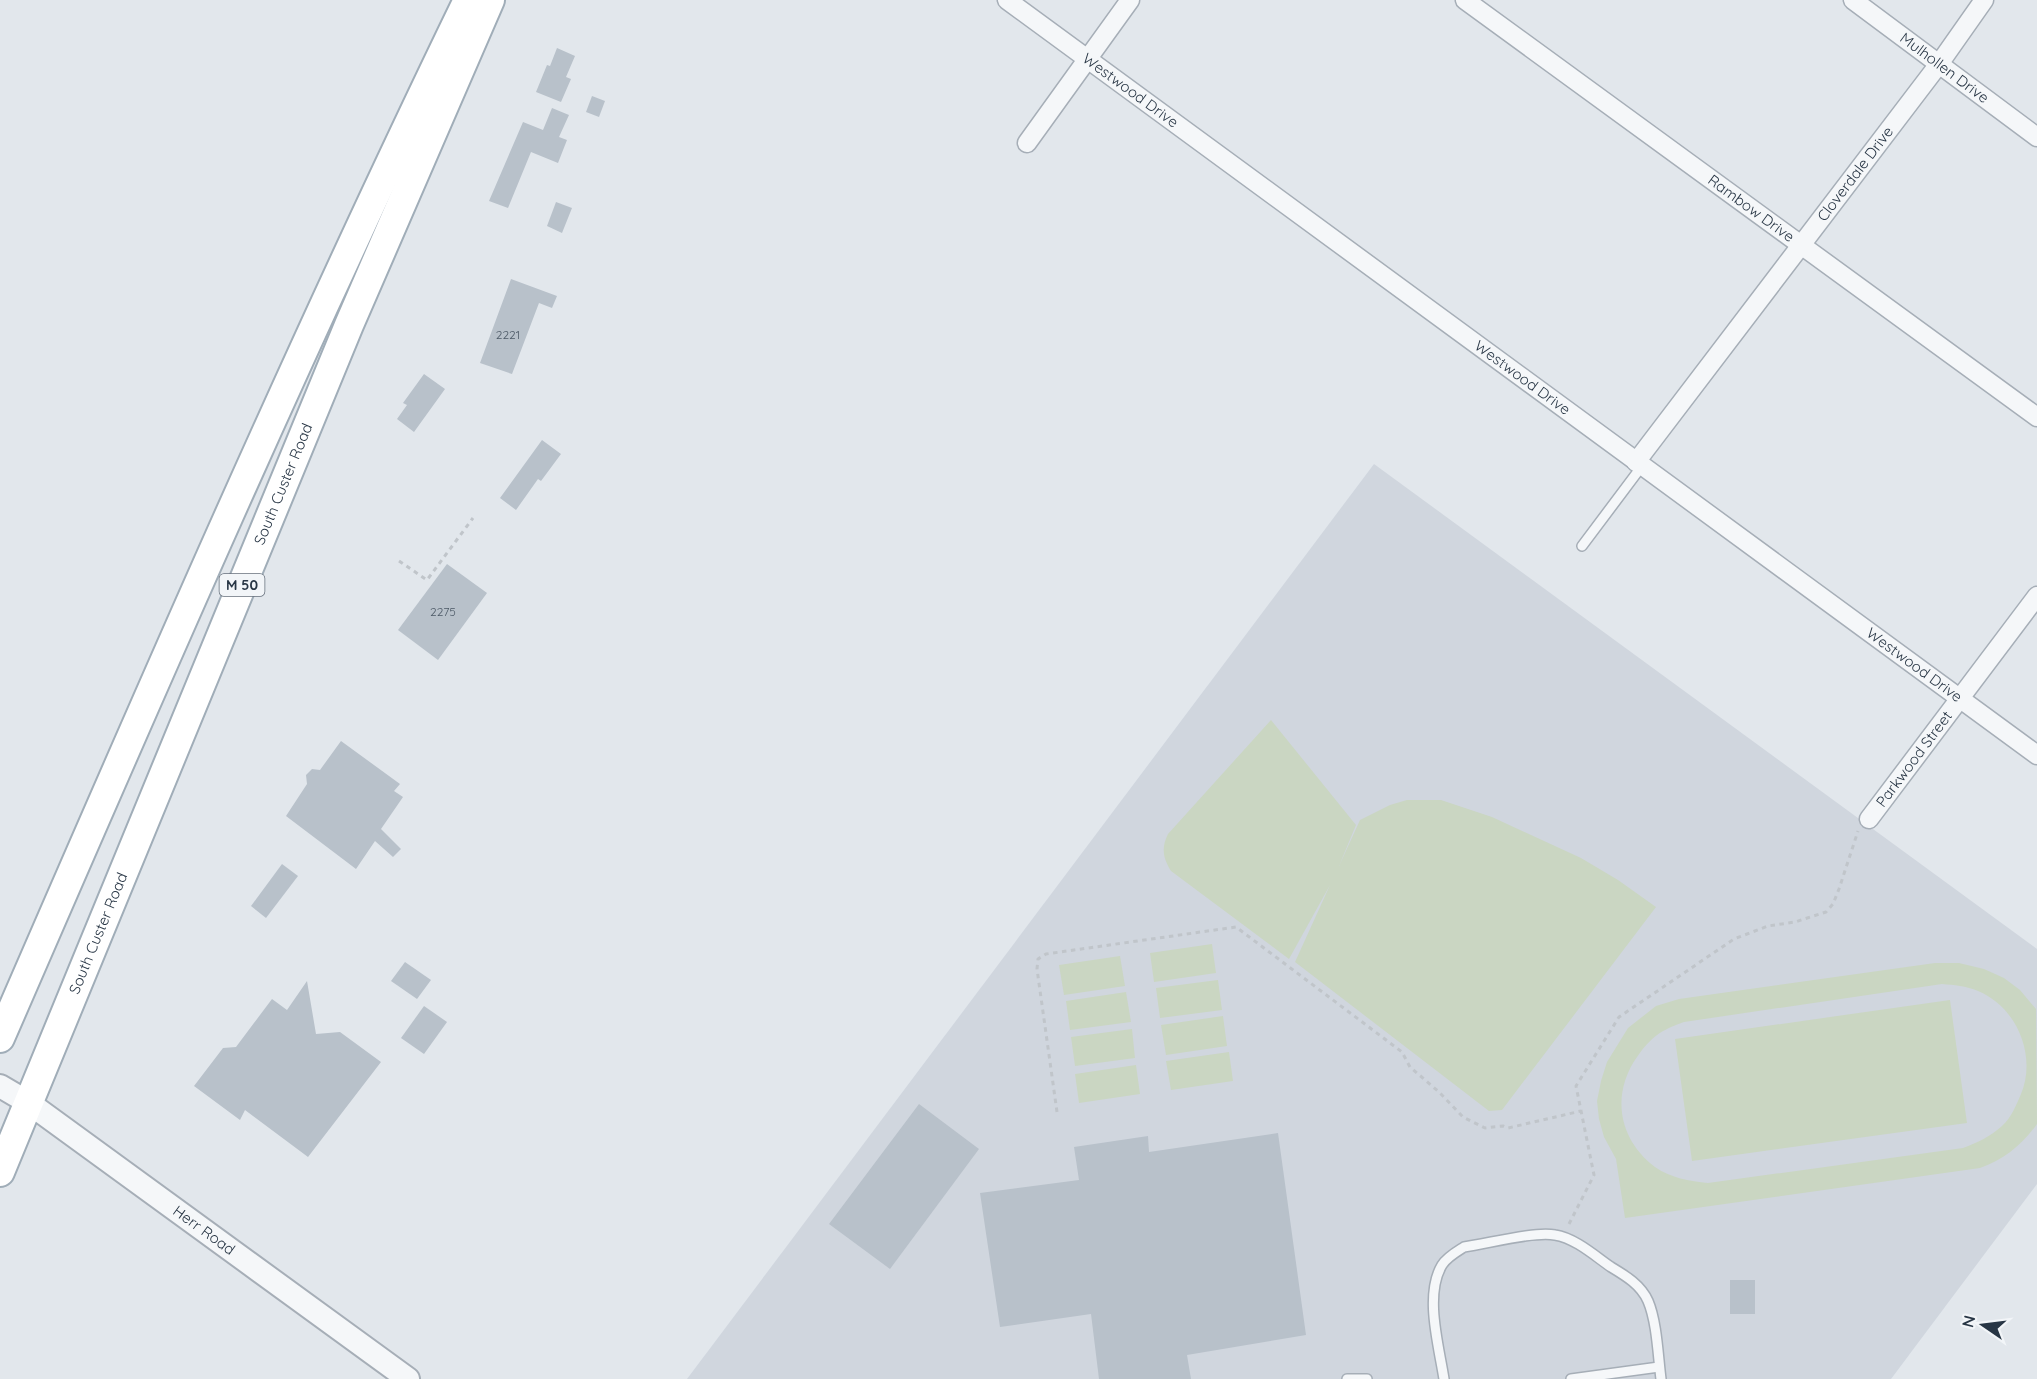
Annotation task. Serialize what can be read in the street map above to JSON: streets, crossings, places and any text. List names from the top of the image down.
{
  "streets": {
    "main road": ["South Custer Road", "M 50"],
    "street": [
      "Mulhollen Drive",
      "Westwood Drive",
      "Cloverdale Drive",
      "Rambow Drive",
      "Parkwood Street",
      "Herr Road"
    ]
  },
  "crossings": [
    ["Mulhollen Drive", "Cloverdale Drive"],
    ["Westwood Drive", "Cloverdale Drive"],
    ["Westwood Drive", "Parkwood Street"],
    ["Cloverdale Drive", "Rambow Drive"],
    ["South Custer Road", "Herr Road"]
  ],
  "house_numbers": ["2221", "2275"],
  "north": "left"
}
